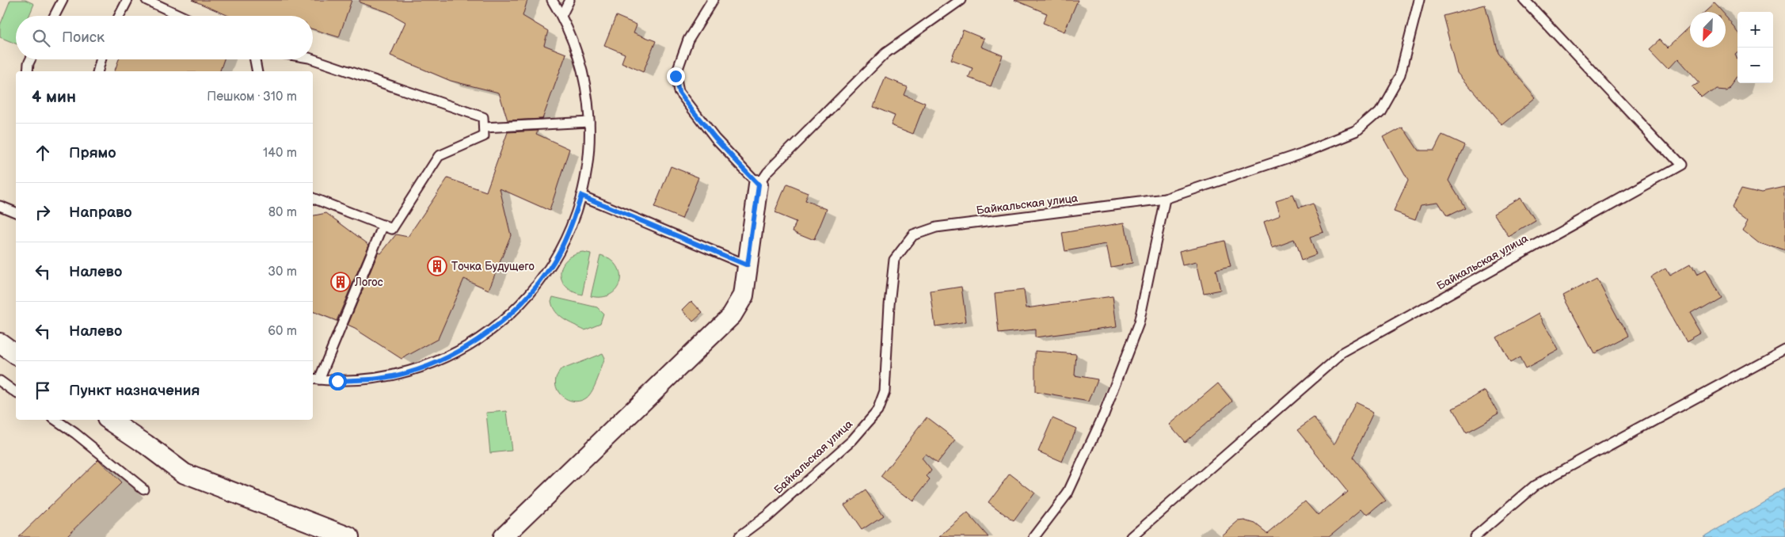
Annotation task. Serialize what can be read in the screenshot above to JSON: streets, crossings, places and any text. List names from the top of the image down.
{
  "streets": {
    "lane": ["Байкальская улица"]
  },
  "places": {
    "building": ["Точка Будущего", "Логос"]
  },
  "north": "bottom left",
  "page": {
    "map_buttons": ["+", "−"],
    "search": "Поиск",
    "heading": ["4 мин", "Пешком · 310 m"],
    "list": [
      ["Прямо", "140 m"],
      ["Направо", "80 m"],
      ["Налево", "30 m"],
      ["Налево", "60 m"],
      "Пункт назначения"
    ]
  }
}
